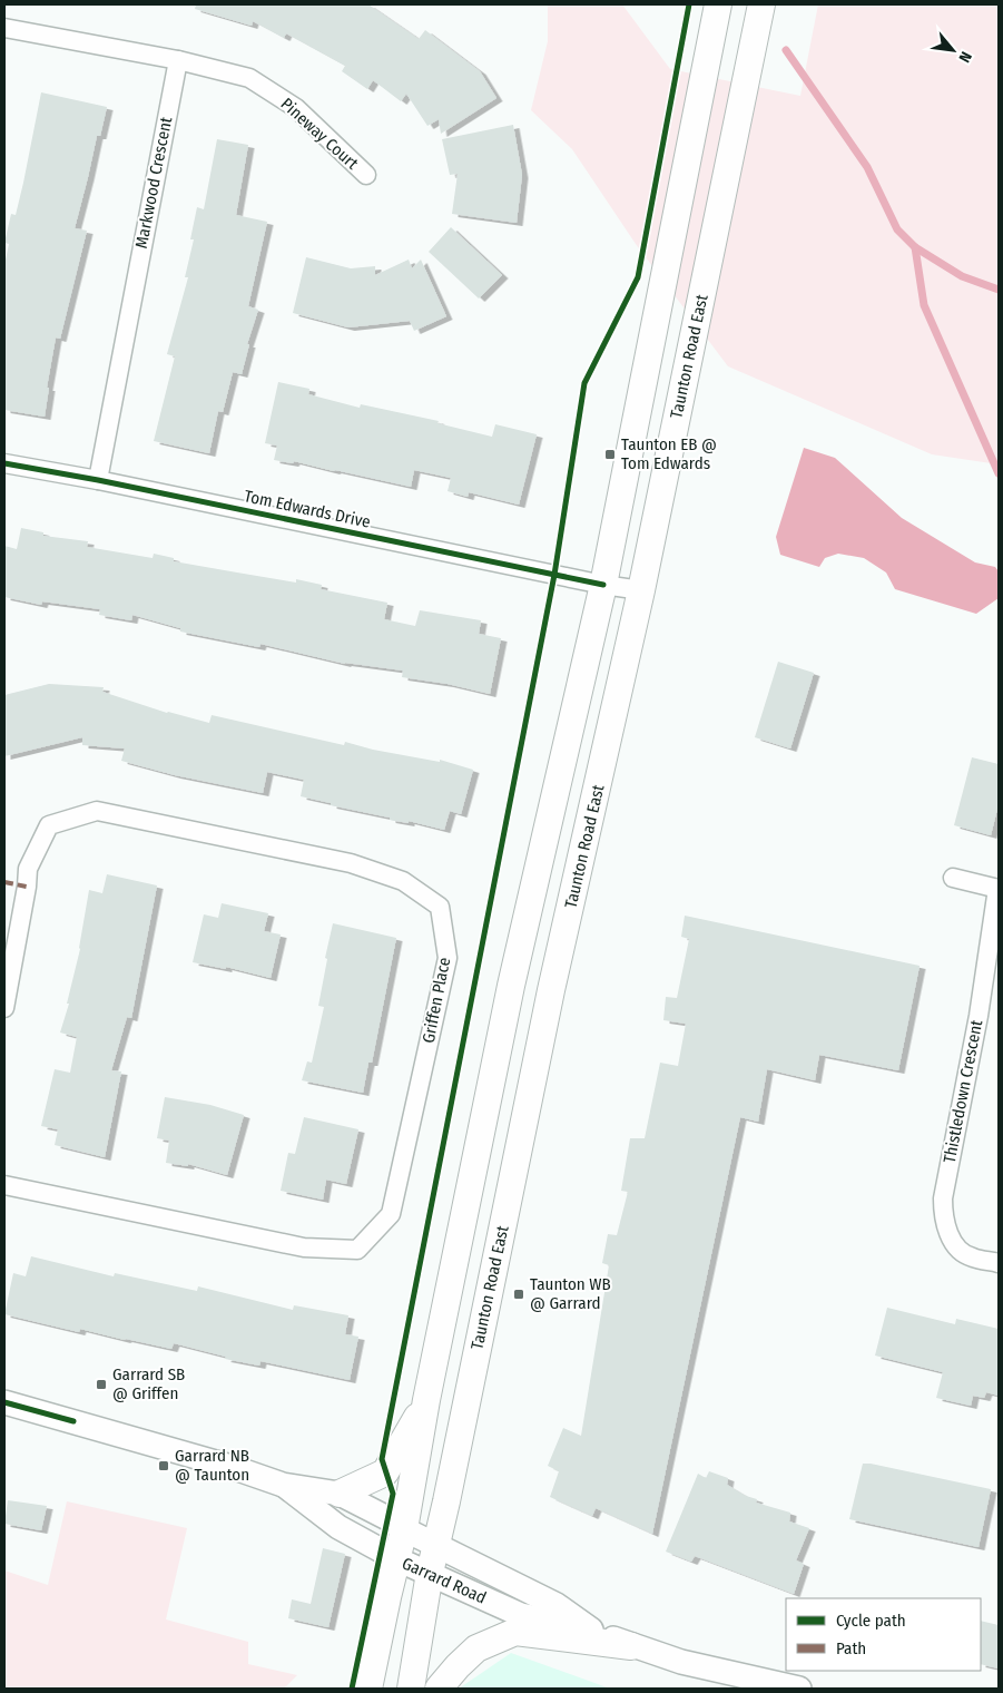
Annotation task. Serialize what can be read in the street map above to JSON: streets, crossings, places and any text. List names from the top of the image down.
{
  "streets": {
    "main road": ["Taunton Road East"],
    "street": [
      "Pineway Court",
      "Markwood Crescent",
      "Tom Edwards Drive",
      "Griffen Place",
      "Thistledown Crescent",
      "Garrard Road"
    ]
  },
  "crossings": [
    ["Pineway Court", "Markwood Crescent"],
    ["Markwood Crescent", "Tom Edwards Drive"],
    ["Taunton Road East", "Tom Edwards Drive"],
    ["Taunton Road East", "Garrard Road"]
  ],
  "places": {
    "transit": [
      "Taunton EB @ Tom Edwards",
      "Taunton WB @ Garrard",
      "Garrard SB @ Griffen",
      "Garrard NB @ Taunton"
    ]
  },
  "legend": ["Cycle path", "Path"],
  "north": "bottom right"
}
